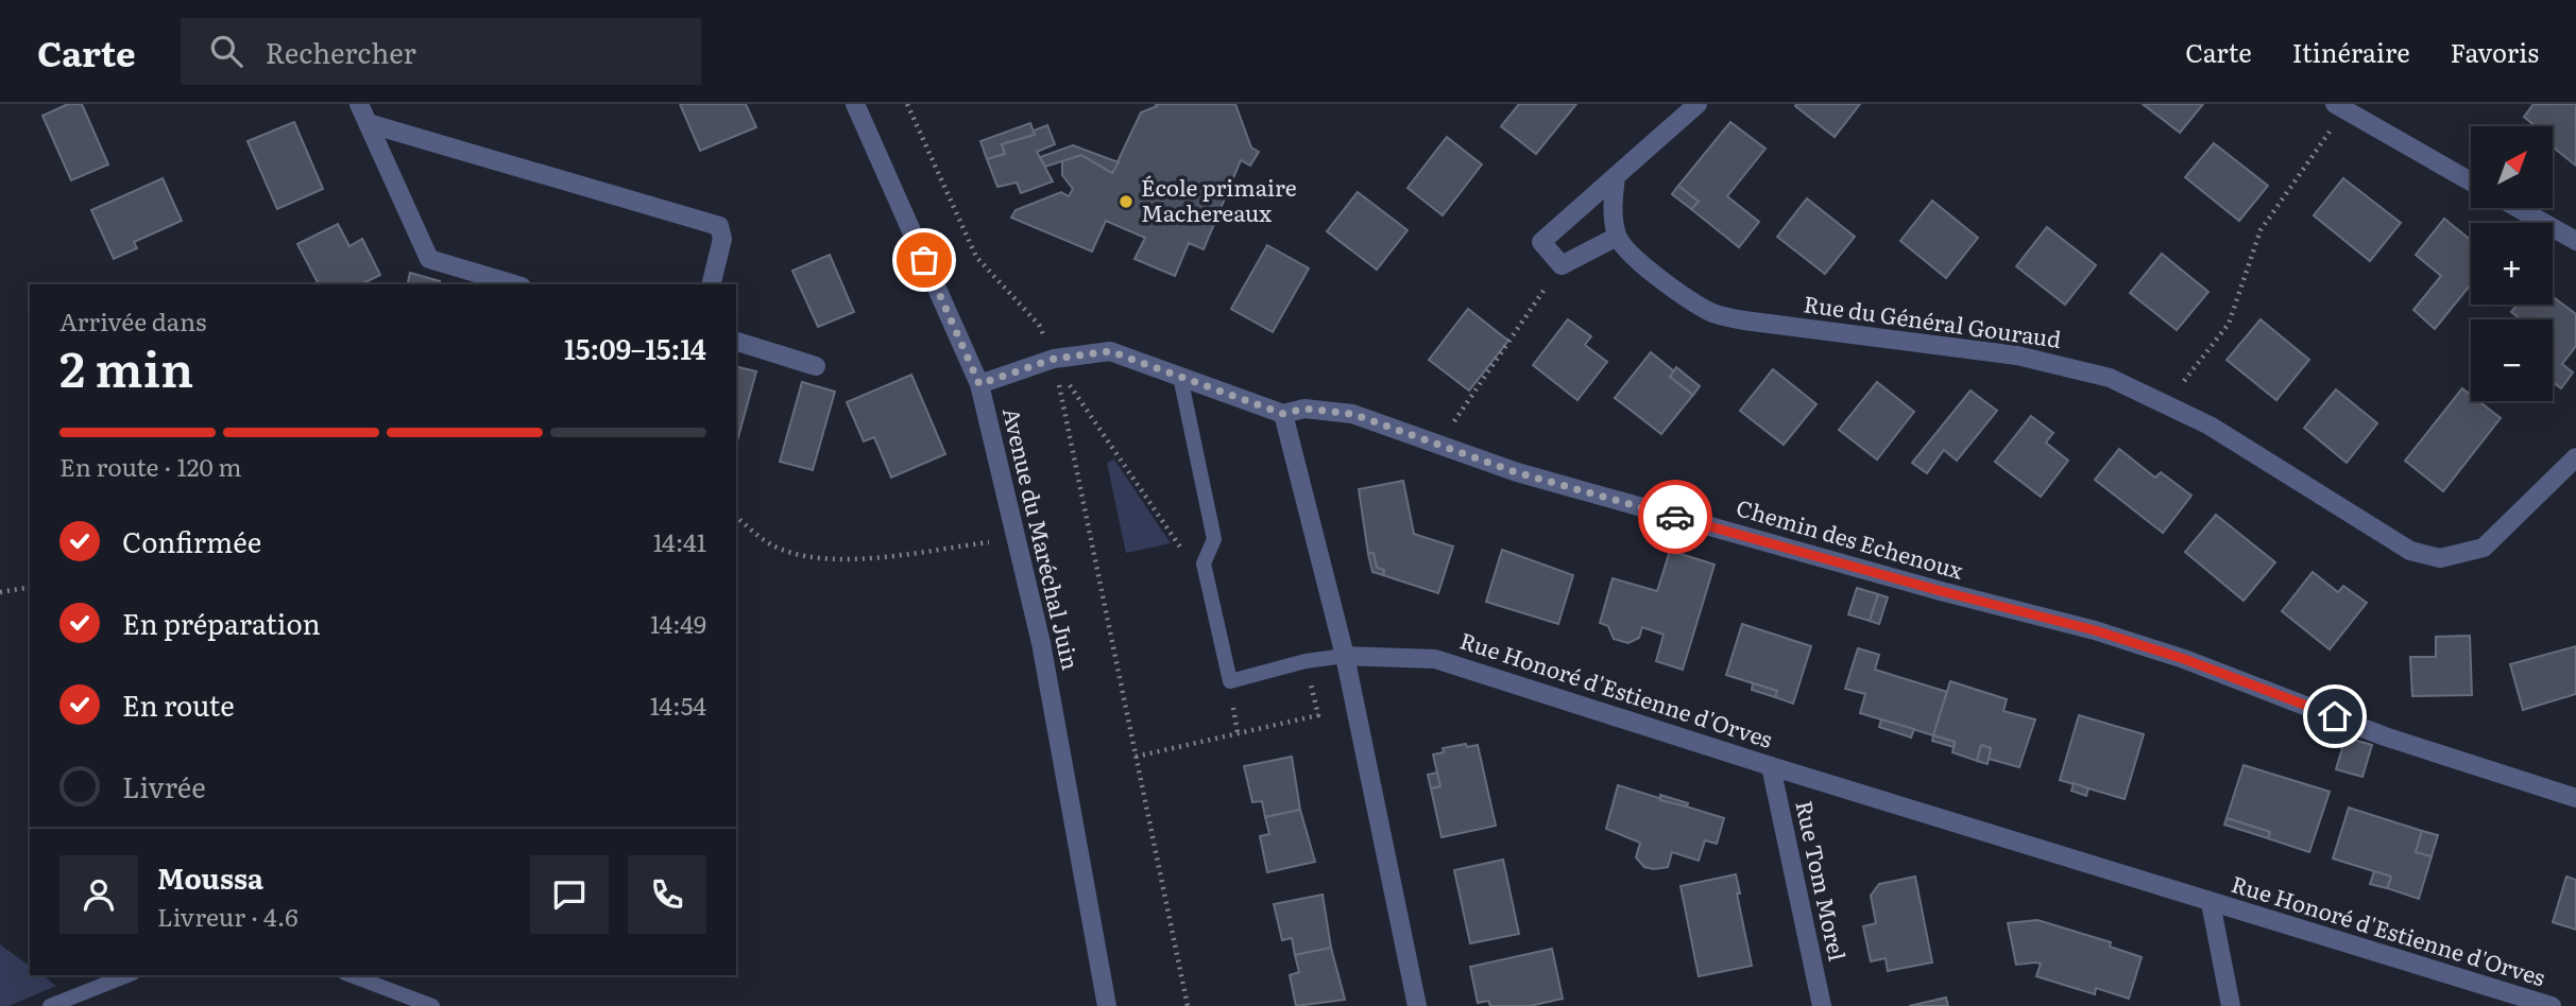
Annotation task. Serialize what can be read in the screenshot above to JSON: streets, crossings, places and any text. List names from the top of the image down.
{
  "streets": {
    "street": [
      "Rue du Général Gouraud",
      "Avenue du Maréchal Juin",
      "Chemin des Echenoux",
      "Rue Honoré d'Estienne d'Orves",
      "Rue Tom Morel"
    ]
  },
  "crossings": [
    ["Avenue du Maréchal Juin", "Chemin des Echenoux"],
    ["Rue Honoré d'Estienne d'Orves", "Rue Tom Morel"]
  ],
  "places": ["École primaire Machereaux"],
  "north": "top right",
  "page": {
    "header": "Carte",
    "search": "Rechercher",
    "nav": ["Carte", "Itinéraire", "Favoris"],
    "map_buttons": ["+", "−"],
    "heading": ["2 min", "Arrivée dans", "15:09–15:14"],
    "panel": ["Moussa", "Livreur · 4.6"],
    "bar": "En route · 120 m",
    "list": [
      ["Confirmée", "14:41"],
      ["En préparation", "14:49"],
      ["En route", "14:54"],
      "Livrée"
    ]
  }
}
